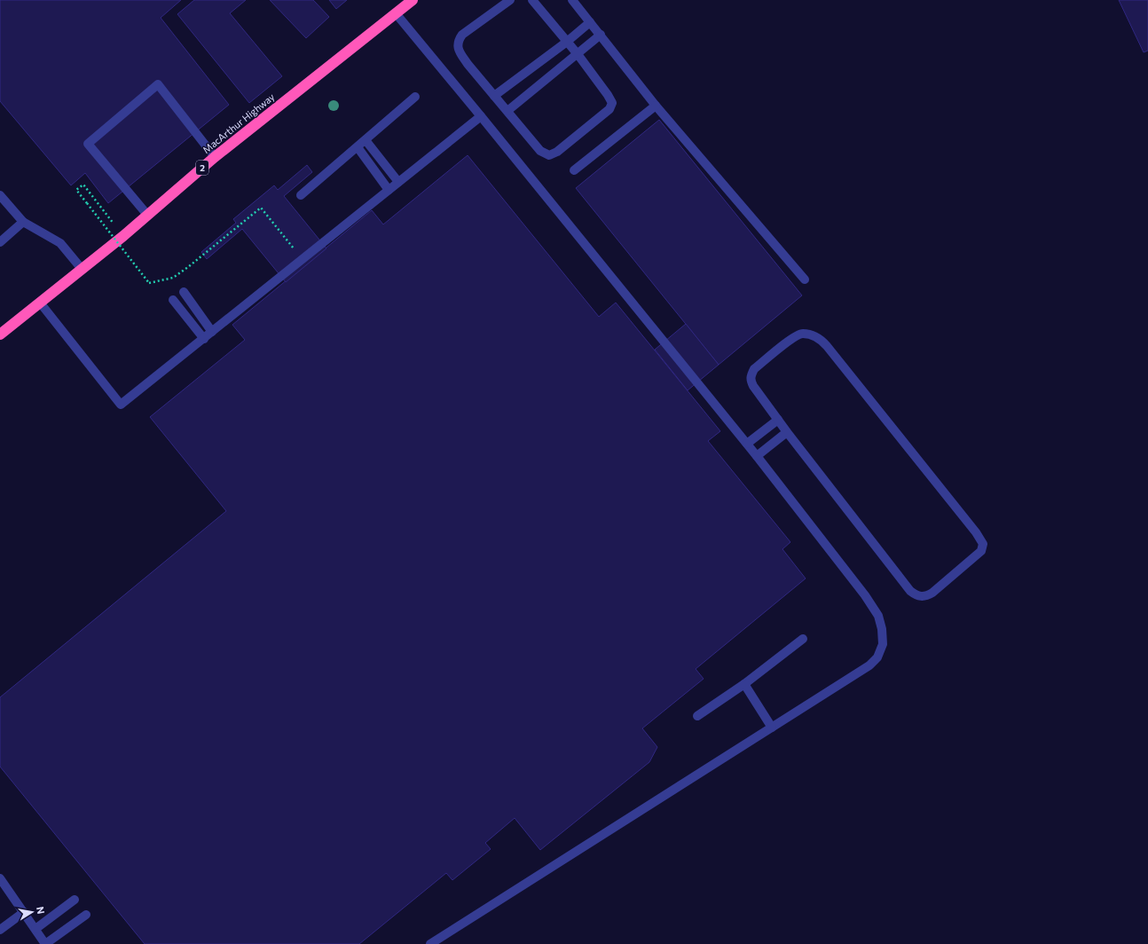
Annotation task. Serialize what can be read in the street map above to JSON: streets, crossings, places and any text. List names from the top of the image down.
{
  "streets": {
    "highway": ["MacArthur Highway", "2"]
  },
  "north": "right"
}
